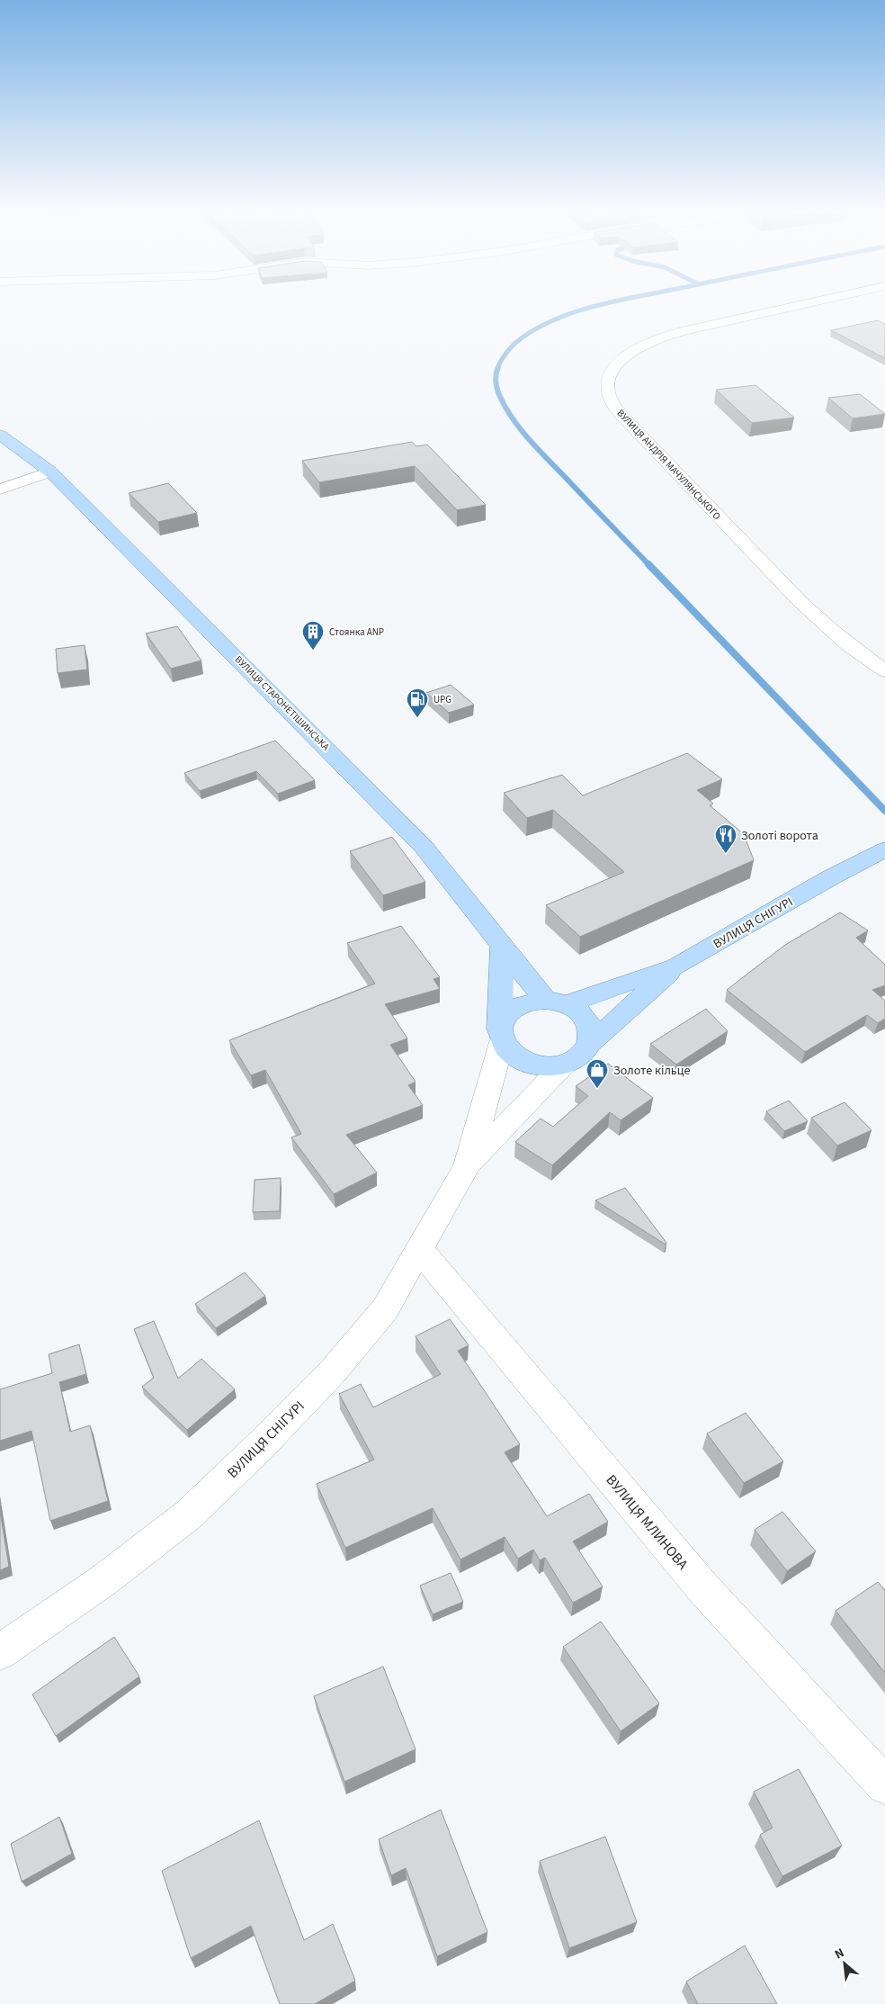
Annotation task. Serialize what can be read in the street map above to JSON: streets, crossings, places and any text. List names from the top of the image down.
{
  "streets": {
    "main road": ["ВУЛИЦЯ СТАРОНЕТІШИНСЬКА", "ВУЛИЦЯ СНІГУРІ"],
    "street": ["ВУЛИЦЯ АНДРІЯ МАЧУЛЯНСЬКОГО", "ВУЛИЦЯ МЛИНОВА"]
  },
  "crossings": [
    ["ВУЛИЦЯ СТАРОНЕТІШИНСЬКА", "ВУЛИЦЯ СНІГУРІ"],
    ["ВУЛИЦЯ СНІГУРІ", "ВУЛИЦЯ МЛИНОВА"]
  ],
  "places": {
    "building": ["Стоянка ANP"],
    "fuel station": ["UPG"],
    "restaurant": ["Золоті ворота"],
    "shop": ["Золоте кільце"]
  },
  "north": "top left"
}
